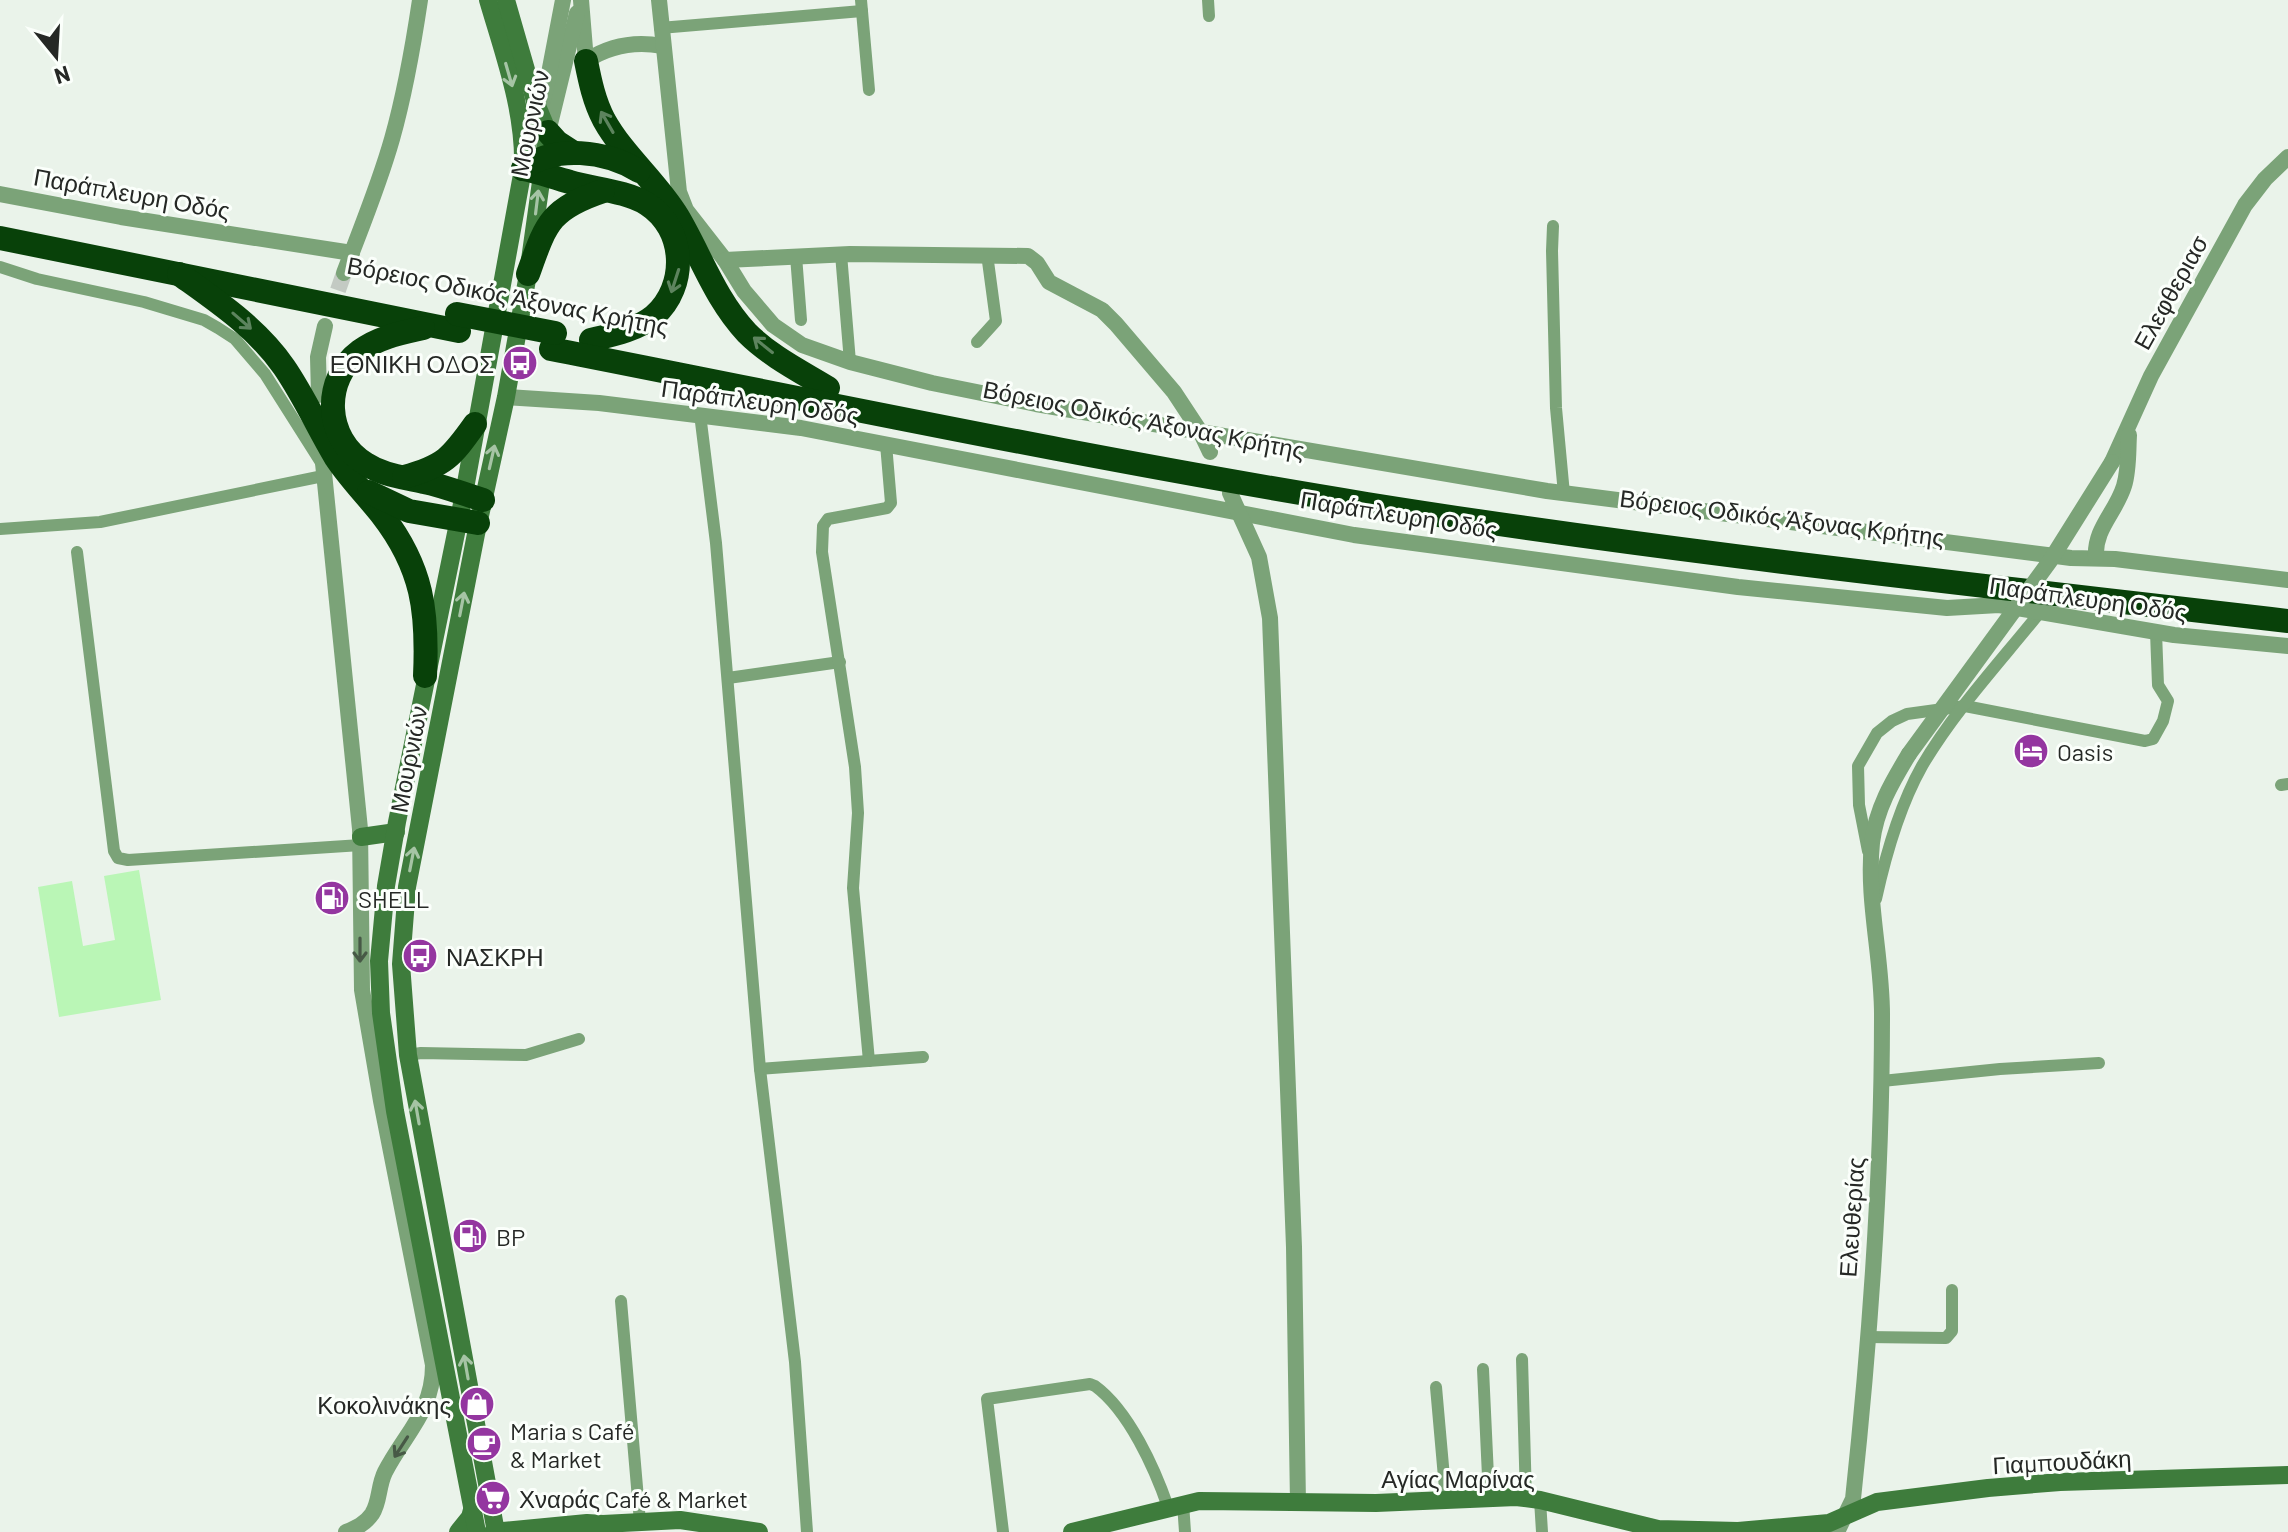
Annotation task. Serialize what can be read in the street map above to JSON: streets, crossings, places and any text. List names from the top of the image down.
{
  "streets": {
    "highway": ["Βόρειος Οδικός Άξονας Κρήτης"],
    "main road": ["Μουρνιών", "Γιαμπουδάκη", "Αγίας Μαρίνας"],
    "street": ["Παράπλευρη Οδός", "Ελεφθεριασ", "Ελευθερίας"]
  },
  "crossings": [
    ["Μουρνιών", "Παράπλευρη Οδός"],
    ["Ελεφθεριασ", "Ελευθερίας"],
    ["Ελευθερίας", "Γιαμπουδάκη"],
    ["Ελευθερίας", "Αγίας Μαρίνας"],
    ["Γιαμπουδάκη", "Αγίας Μαρίνας"]
  ],
  "places": {
    "bus stop": ["ΕΘΝΙΚΗ ΟΔΟΣ", "ΝΑΣΚΡΗ"],
    "hotel": ["Oasis"],
    "fuel station": ["SHELL", "BP"],
    "shop": ["Κοκολινάκης"],
    "cafe": ["Maria s Café & Market"],
    "supermarket": ["Χναράς Café & Market"]
  },
  "north": "bottom"
}
